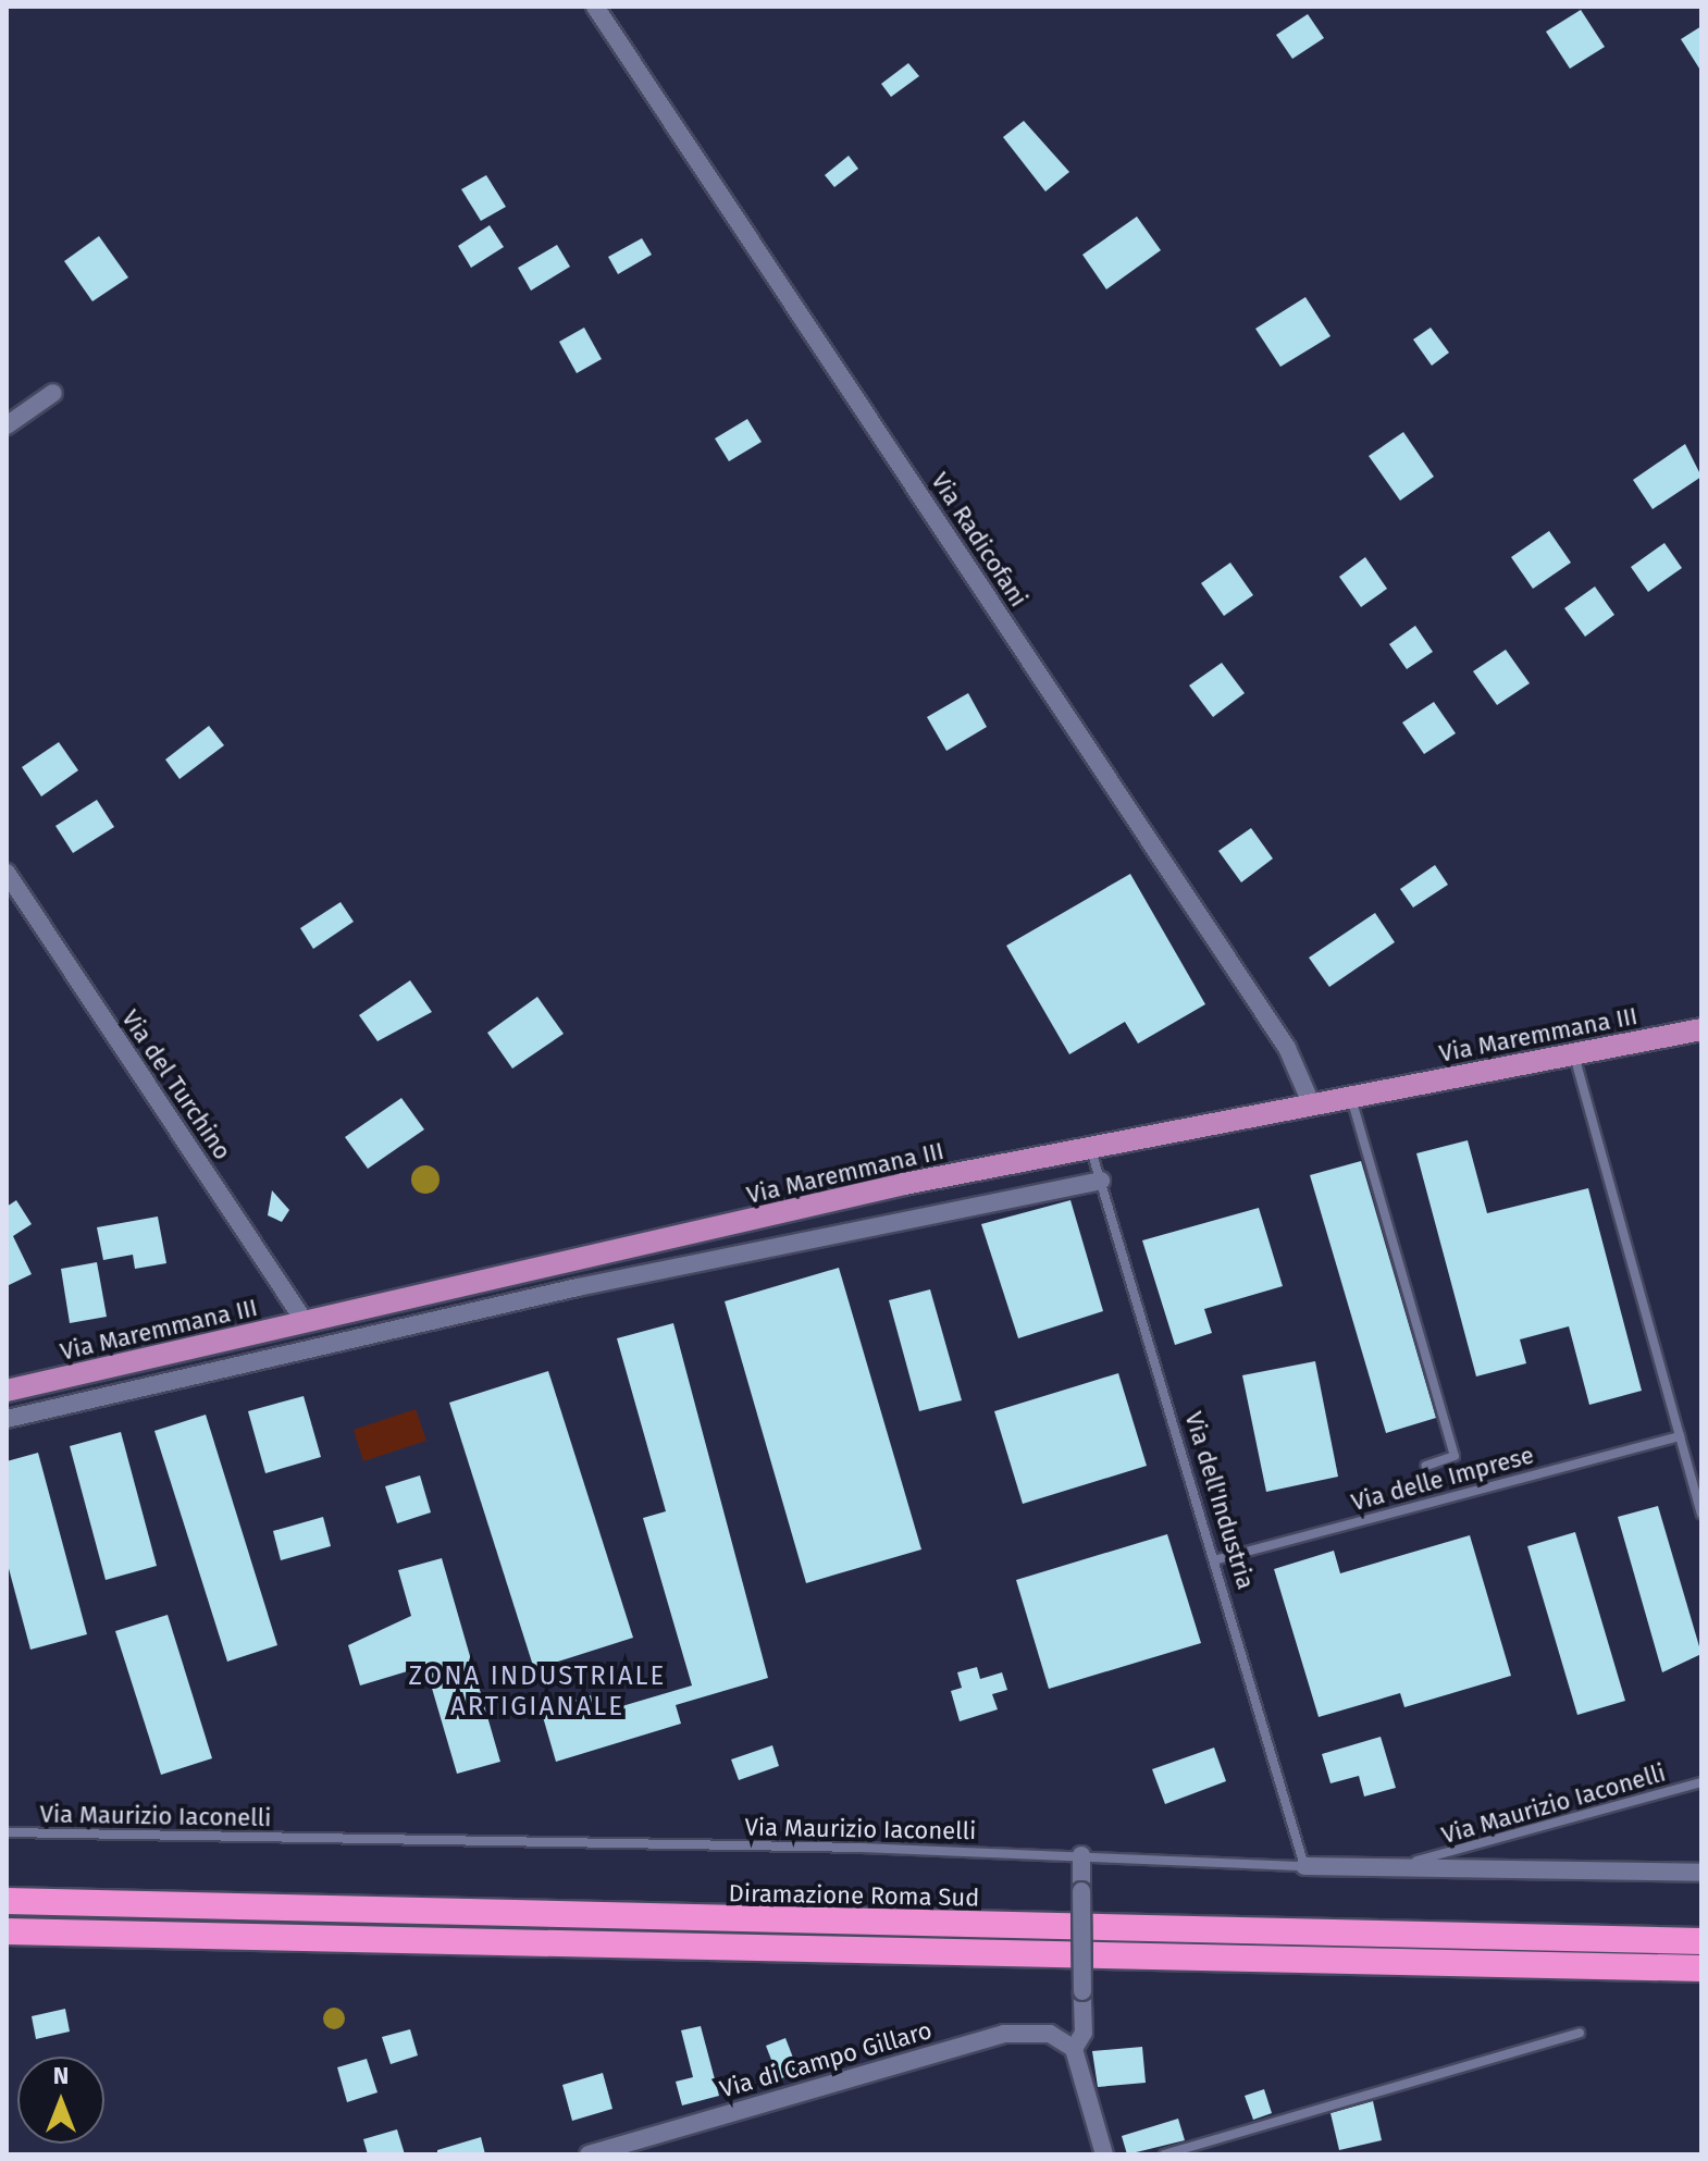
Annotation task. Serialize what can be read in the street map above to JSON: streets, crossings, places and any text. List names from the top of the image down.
{
  "streets": {
    "highway": ["Diramazione Roma Sud"],
    "main road": ["Via Maremmana III"],
    "street": ["Via Radicofani", "Via del Turchino", "Via di Campo Gillaro"],
    "lane": ["Via delle Imprese", "Via dell'Industria", "Via Maurizio Iaconelli"]
  },
  "crossings": [
    ["Via Radicofani", "Via Maremmana III"],
    ["Via Maremmana III", "Via del Turchino"],
    ["Via Maremmana III", "Via dell'Industria"],
    ["Via delle Imprese", "Via dell'Industria"],
    ["Via dell'Industria", "Via Maurizio Iaconelli"]
  ],
  "districts": ["ZONA INDUSTRIALE ARTIGIANALE"],
  "north": "top"
}
